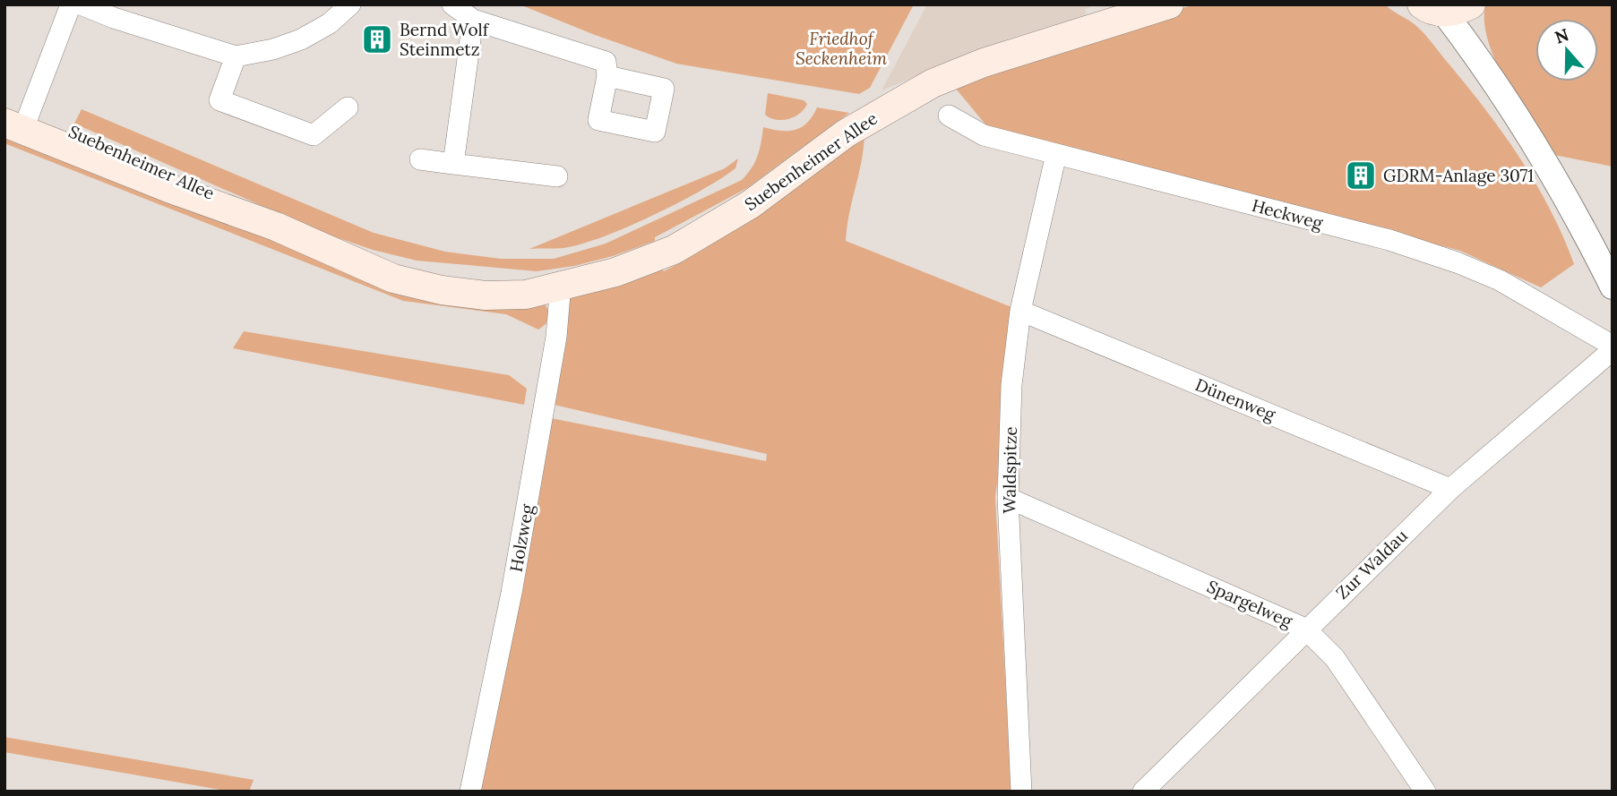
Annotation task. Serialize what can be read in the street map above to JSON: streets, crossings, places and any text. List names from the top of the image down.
{
  "streets": {
    "main road": ["Suebenheimer Allee"],
    "street": [
      "Heckweg",
      "Dünenweg",
      "Waldspitze",
      "Holzweg",
      "Zur Waldau",
      "Spargelweg"
    ]
  },
  "crossings": [
    ["Suebenheimer Allee", "Holzweg"],
    ["Heckweg", "Waldspitze"],
    ["Heckweg", "Zur Waldau"],
    ["Dünenweg", "Waldspitze"],
    ["Dünenweg", "Zur Waldau"],
    ["Waldspitze", "Spargelweg"],
    ["Zur Waldau", "Spargelweg"]
  ],
  "parks": ["Friedhof Seckenheim"],
  "places": {
    "building": ["Bernd Wolf Steinmetz", "GDRM-Anlage 3071"]
  },
  "north": "top"
}
